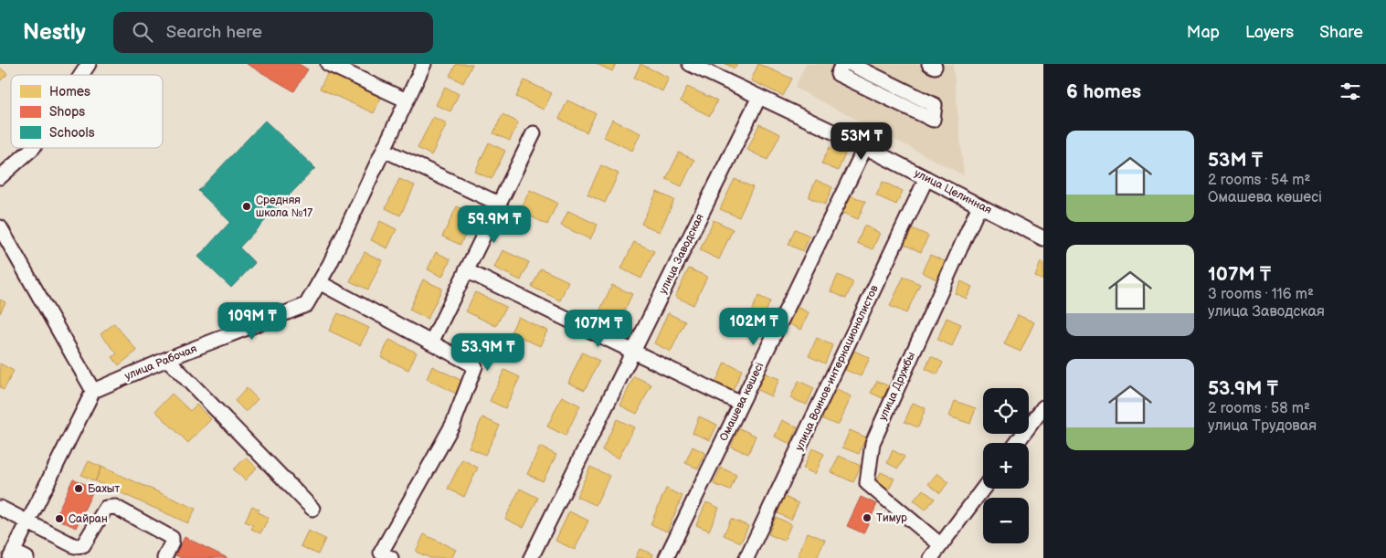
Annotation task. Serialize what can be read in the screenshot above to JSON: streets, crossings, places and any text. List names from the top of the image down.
{
  "streets": {
    "street": [
      "улица Целинная",
      "улица Заводская",
      "улица Рабочая",
      "улица Воинов-интернационалистов",
      "улица Дружбы",
      "Омашева көшесі"
    ]
  },
  "crossings": [
    ["улица Целинная", "улица Заводская"],
    ["улица Целинная", "улица Воинов-интернационалистов"],
    ["улица Целинная", "улица Дружбы"],
    ["улица Целинная", "Омашева көшесі"]
  ],
  "places": [
    "Средняя школа №17",
    "Бахыт",
    "Тимур",
    "Сайран"
  ],
  "legend": ["Homes", "Shops", "Schools"],
  "page": {
    "header": "Nestly",
    "search": "Search here",
    "nav": ["Map", "Layers", "Share"],
    "heading": "6 homes",
    "list": [
      {
        "name": "53M ₸",
        "note": "2 rooms · 54 m² · Омашева көшесі"
      },
      {
        "name": "107M ₸",
        "note": "3 rooms · 116 m² · улица Заводская"
      },
      {
        "name": "53.9M ₸",
        "note": "2 rooms · 58 m² · улица Трудовая"
      }
    ],
    "price": [
      "53M ₸",
      "59.9M ₸",
      "109M ₸",
      "102M ₸",
      "107M ₸",
      "53.9M ₸"
    ],
    "map_buttons": ["+", "−"]
  }
}
